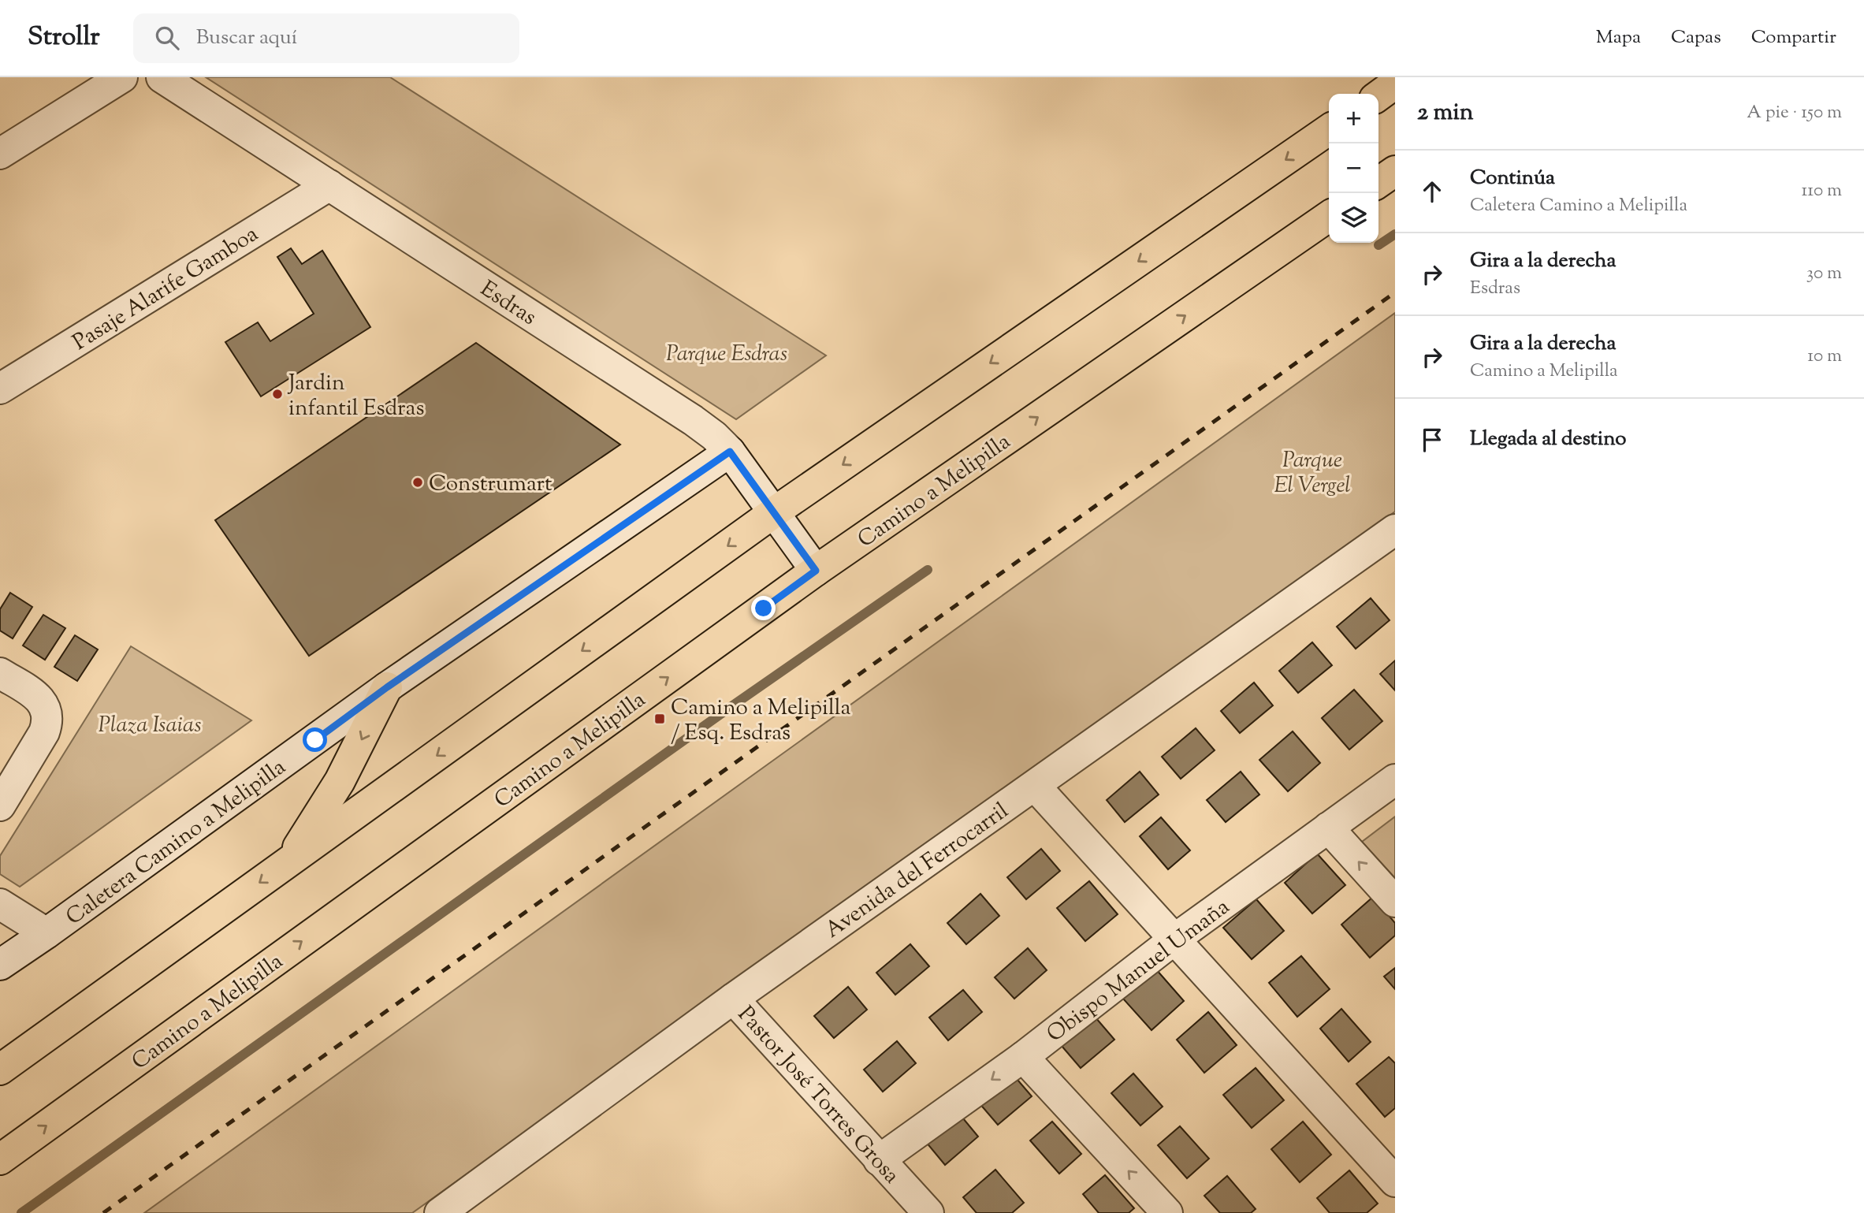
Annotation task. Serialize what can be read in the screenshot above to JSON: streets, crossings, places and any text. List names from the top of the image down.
{
  "streets": {
    "main road": ["Camino a Melipilla"],
    "street": [
      "Pasaje Alarife Gamboa",
      "Esdras",
      "Caletera Camino a Melipilla",
      "Avenida del Ferrocarril",
      "Obispo Manuel Umaña",
      "Pastor José Torres Grosa"
    ]
  },
  "crossings": [
    ["Pasaje Alarife Gamboa", "Esdras"],
    ["Esdras", "Camino a Melipilla"],
    ["Esdras", "Caletera Camino a Melipilla"],
    ["Avenida del Ferrocarril", "Pastor José Torres Grosa"],
    ["Obispo Manuel Umaña", "Pastor José Torres Grosa"]
  ],
  "parks": ["Parque Esdras", "Parque El Vergel", "Plaza Isaias"],
  "places": {
    "other": ["Jardin infantil Esdras", "Construmart"],
    "transit": ["Camino a Melipilla / Esq. Esdras"]
  },
  "page": {
    "header": "Strollr",
    "search": "Buscar aquí",
    "nav": ["Mapa", "Capas", "Compartir"],
    "heading": ["2 min", "A pie · 150 m"],
    "map_buttons": ["+", "−"],
    "list": [
      ["Continúa", "Caletera Camino a Melipilla", "110 m"],
      ["Gira a la derecha", "Esdras", "30 m"],
      ["Gira a la derecha", "Camino a Melipilla", "10 m"],
      "Llegada al destino"
    ]
  }
}
